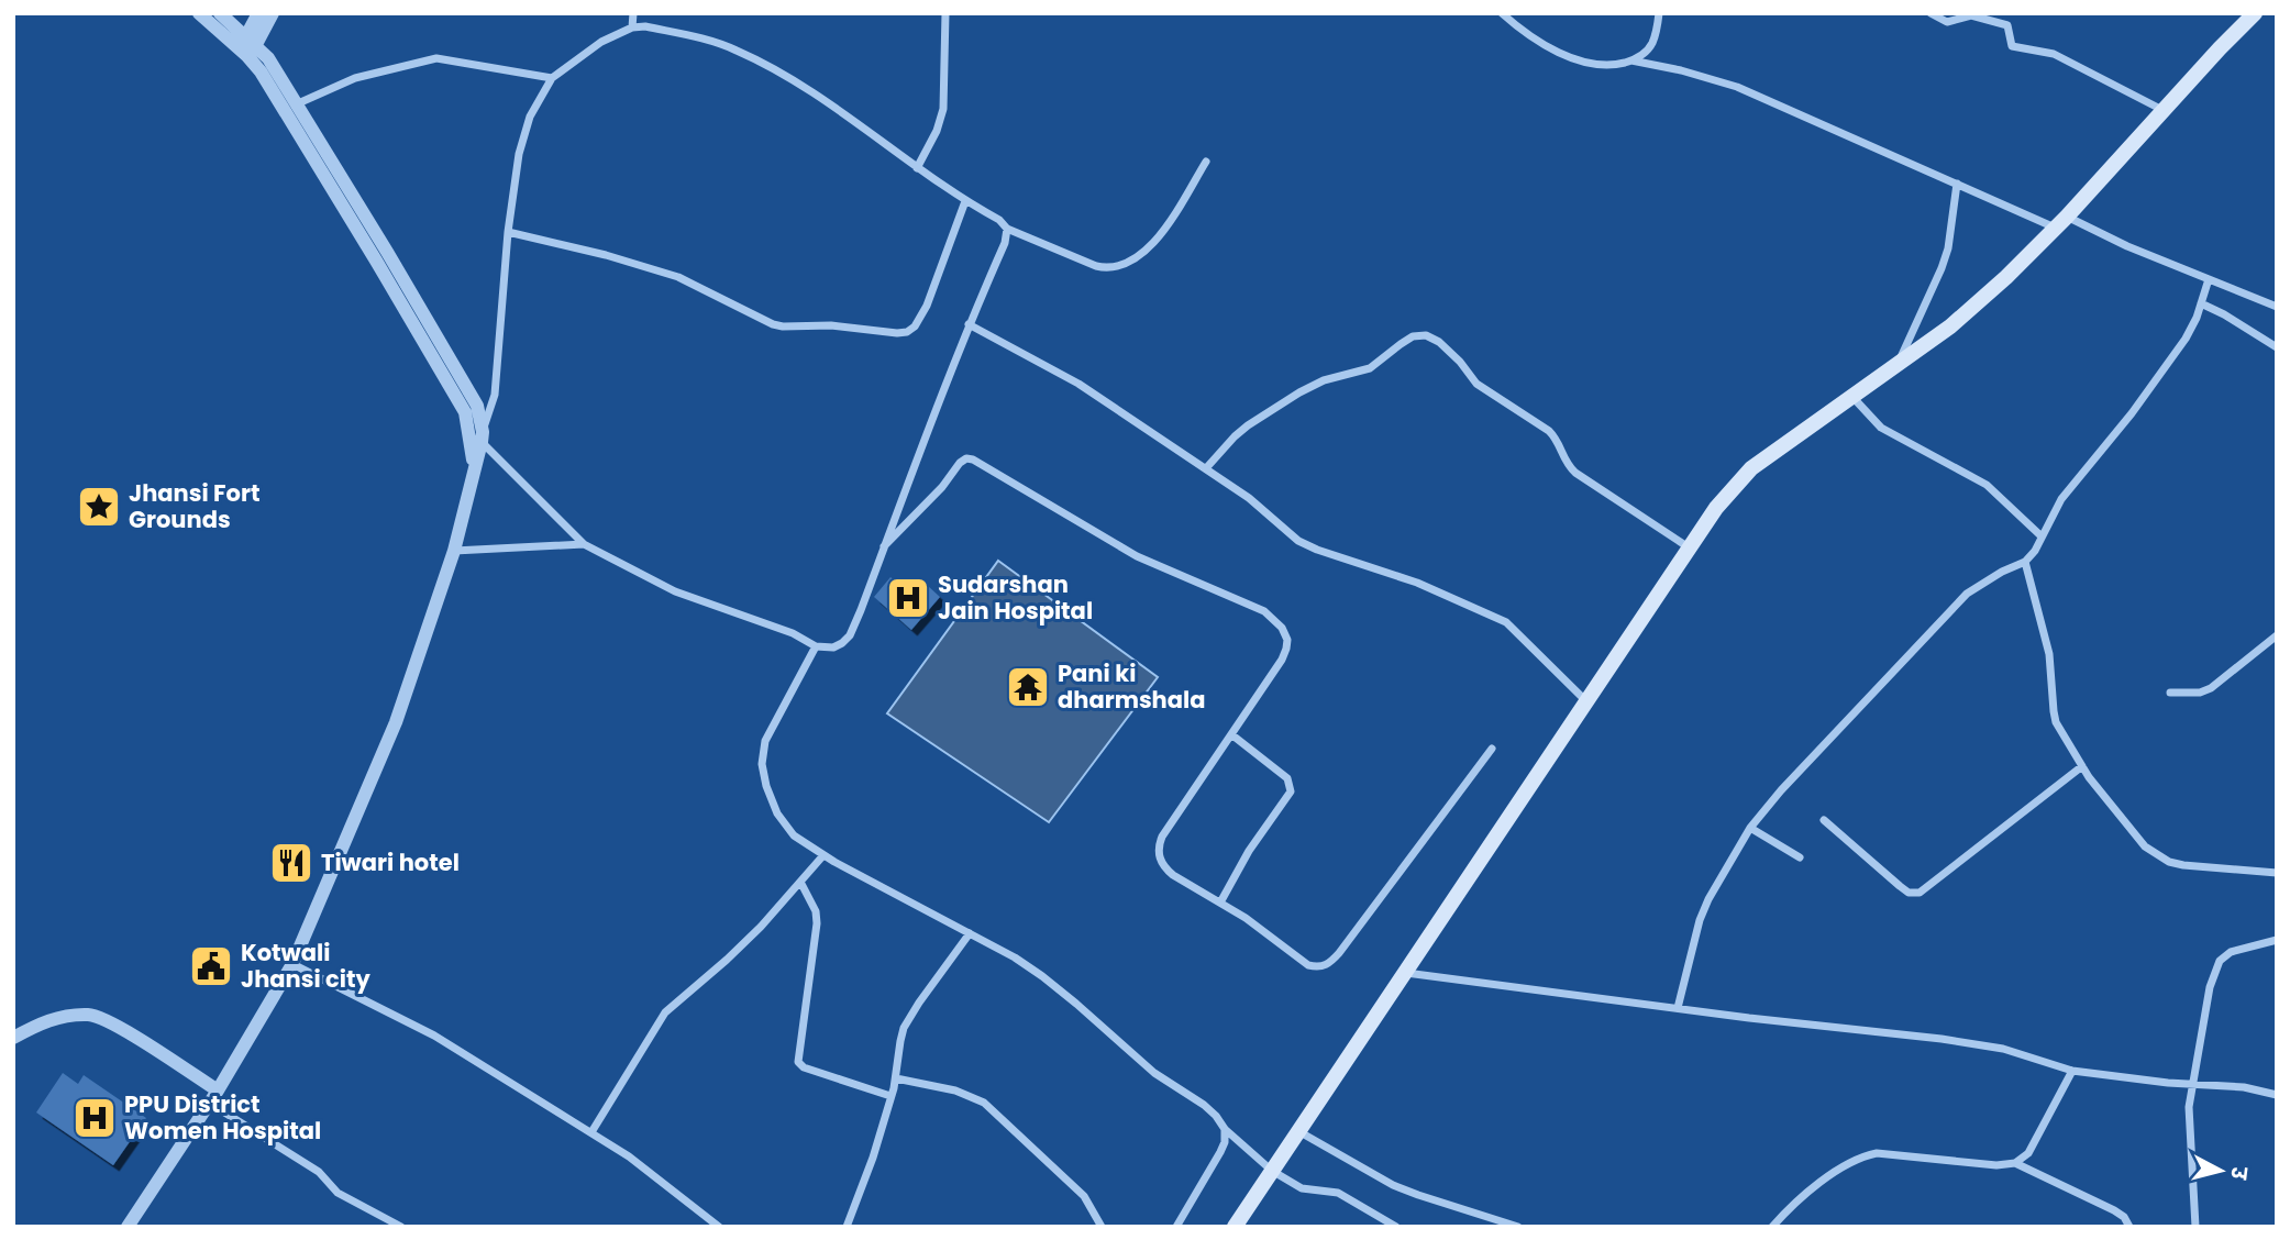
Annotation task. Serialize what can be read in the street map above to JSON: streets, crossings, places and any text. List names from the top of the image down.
{
  "places": {
    "place": ["Jhansi Fort Grounds"],
    "hospital": ["Sudarshan Jain Hospital", "PPU District Women Hospital"],
    "temple": ["Pani ki dharmshala"],
    "restaurant": ["Tiwari hotel"],
    "public building": ["Kotwali Jhansi city"]
  },
  "north": "right"
}
